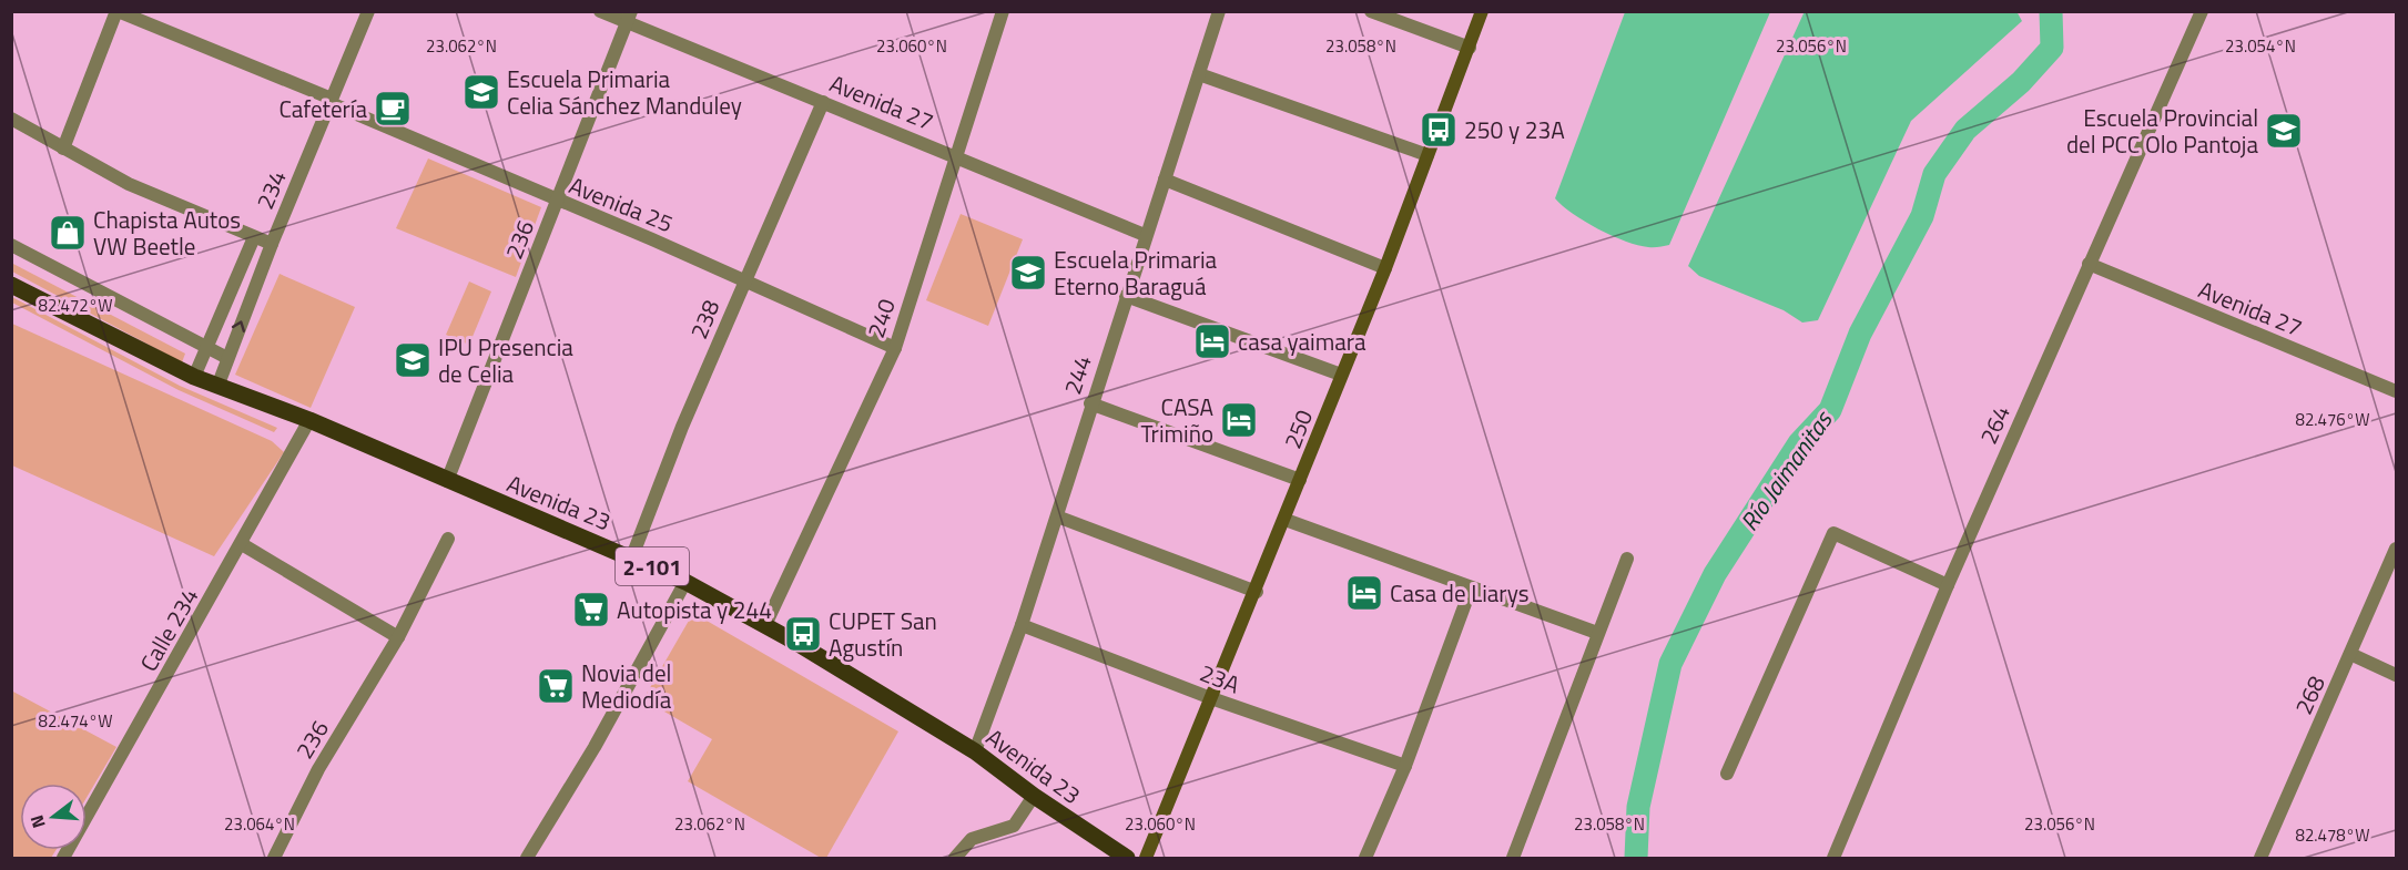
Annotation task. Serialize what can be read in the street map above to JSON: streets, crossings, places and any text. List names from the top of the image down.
{
  "streets": {
    "main road": ["250", "Avenida 23", "2-101"],
    "street": [
      "Avenida 27",
      "234",
      "Avenida 25",
      "236",
      "240",
      "238",
      "244",
      "264",
      "Calle 234",
      "23A",
      "268"
    ]
  },
  "crossings": [
    ["Avenida 27", "236"],
    ["Avenida 27", "240"],
    ["Avenida 27", "238"],
    ["Avenida 27", "244"],
    ["Avenida 27", "264"],
    ["234", "Avenida 25"],
    ["234", "Avenida 23"],
    ["Avenida 25", "236"],
    ["Avenida 25", "240"],
    ["Avenida 25", "238"],
    ["236", "Avenida 23"],
    ["240", "Avenida 23"],
    ["238", "Avenida 23"],
    ["244", "Avenida 23"],
    ["244", "23A"],
    ["250", "23A"],
    ["Avenida 23", "Calle 234"]
  ],
  "water": ["Río Jaimanitas"],
  "places": {
    "school or university": [
      "Escuela Primaria Celia Sánchez Manduley",
      "Escuela Provincial del PCC Olo Pantoja",
      "Escuela Primaria Eterno Baraguá",
      "IPU Presencia de Celia"
    ],
    "cafe": ["Cafetería"],
    "bus stop": ["250 y 23A", "CUPET San Agustín"],
    "shop": ["Chapista Autos VW Beetle"],
    "hotel": ["casa yaimara", "CASA Trimiño", "Casa de Liarys"],
    "supermarket": ["Autopista y 244", "Novia del Mediodía"]
  },
  "north": "left",
  "coordinates": [
    "23.054°N",
    "23.062°N",
    "23.060°N",
    "23.058°N",
    "23.056°N",
    "82.472°W",
    "82.476°W",
    "82.474°W",
    "23.064°N",
    "82.478°W"
  ]
}
